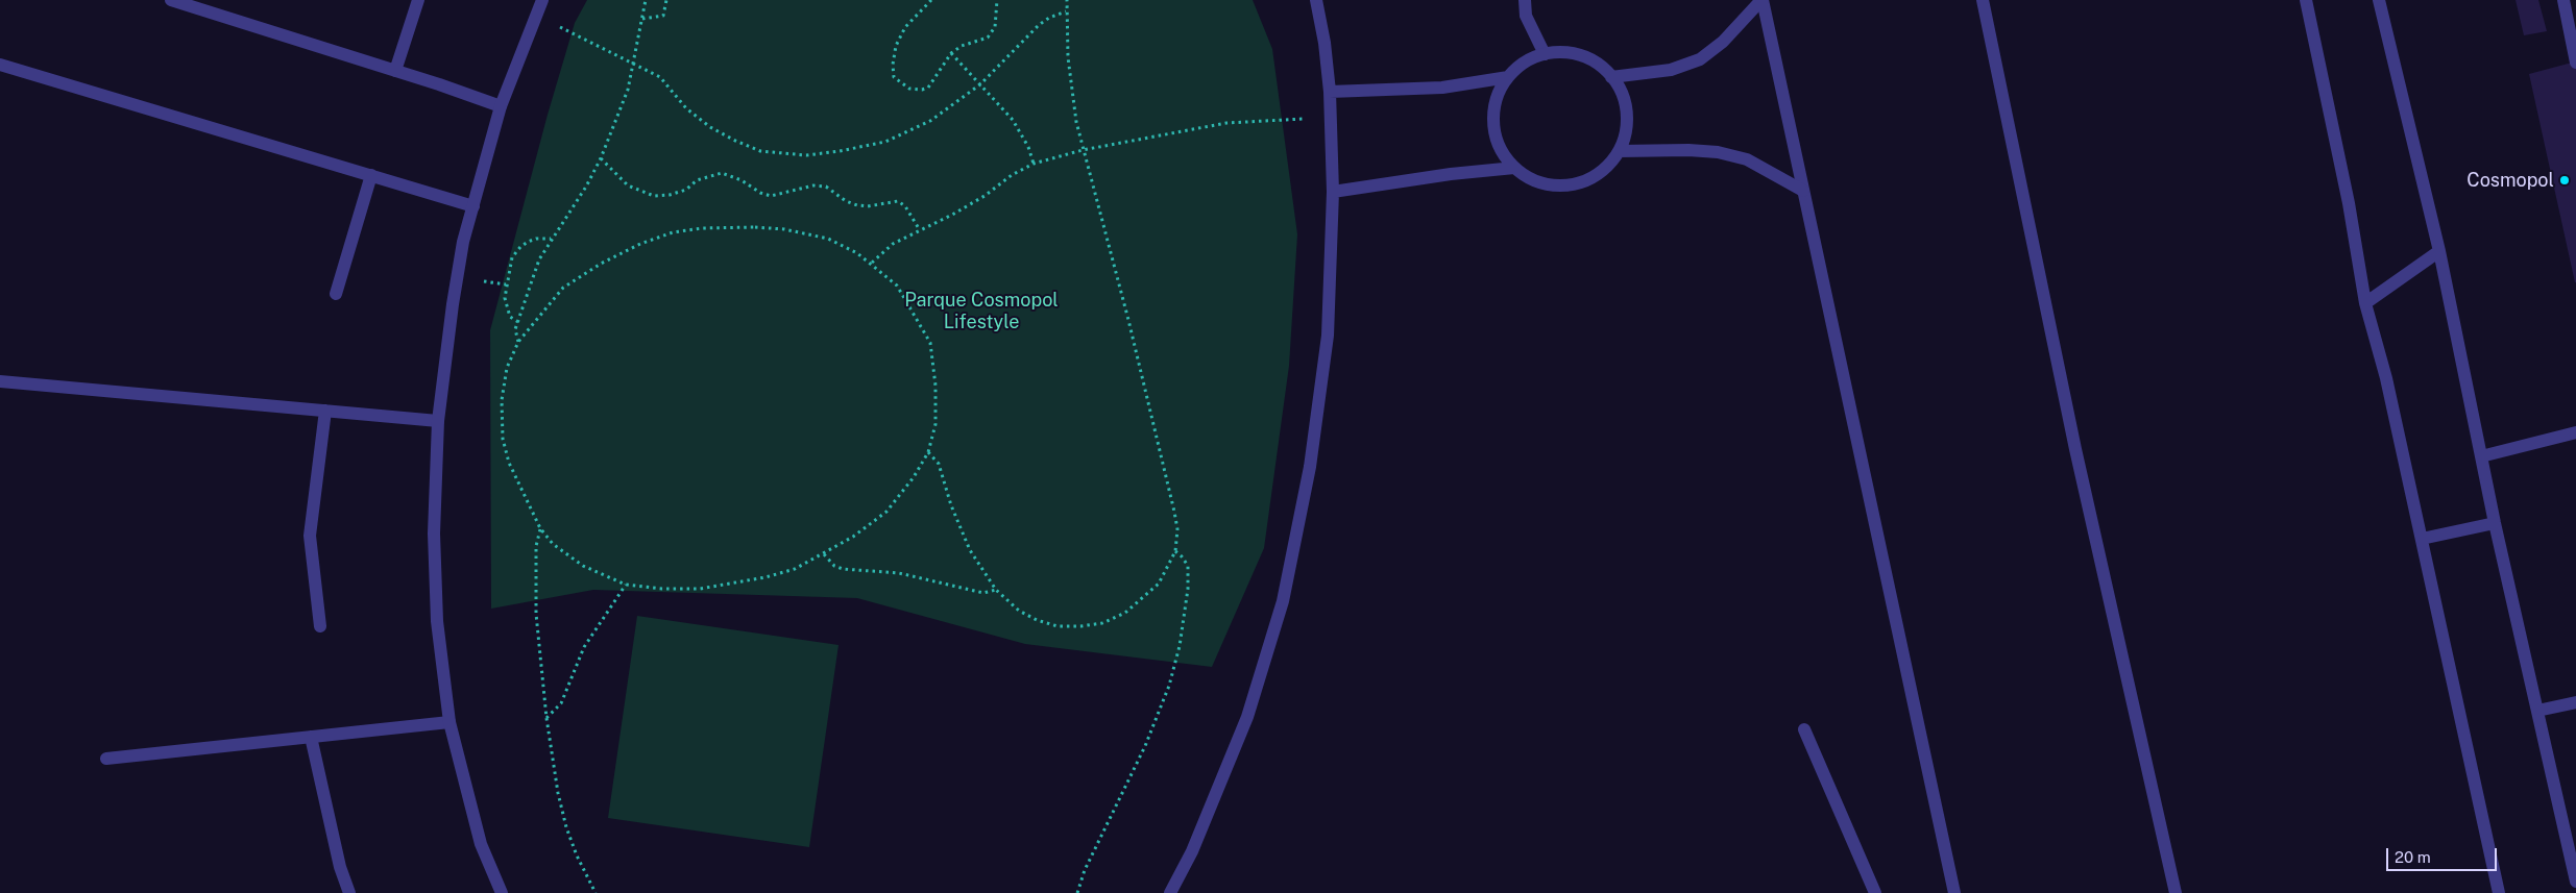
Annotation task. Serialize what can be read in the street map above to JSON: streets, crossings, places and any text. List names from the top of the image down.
{
  "parks": ["Parque Cosmopol Lifestyle"],
  "places": ["Cosmopol"],
  "scale_bar": "20 m"
}
